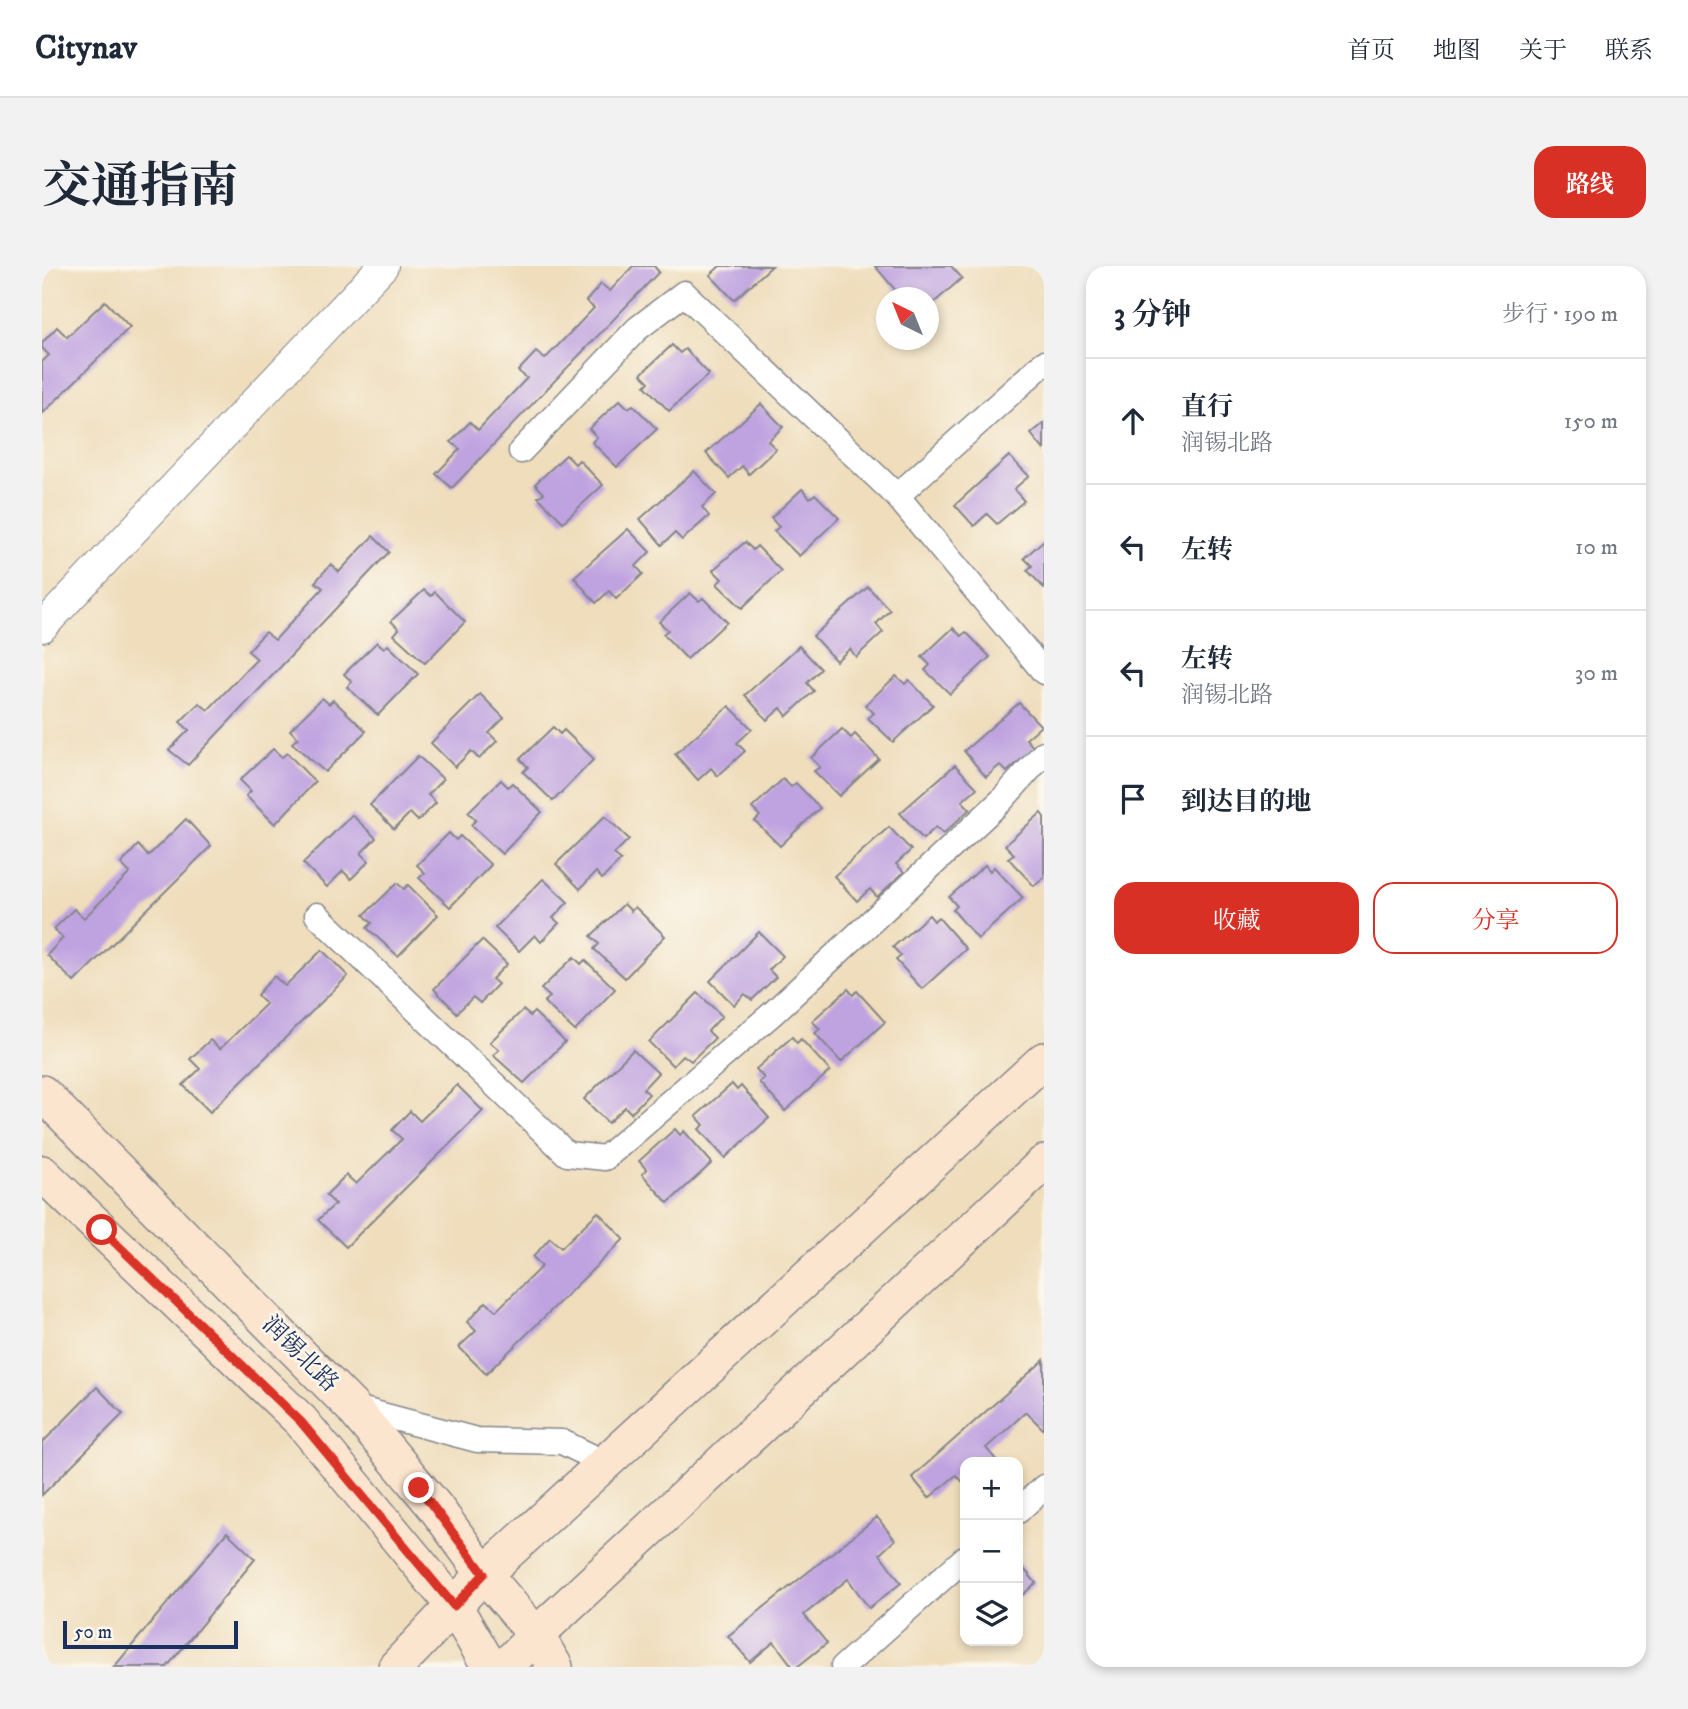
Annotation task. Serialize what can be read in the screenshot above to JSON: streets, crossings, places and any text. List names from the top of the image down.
{
  "streets": {
    "main road": ["润锡北路"]
  },
  "scale_bar": "50 m",
  "north": "top left",
  "page": {
    "header": "Citynav",
    "nav": [
      "首页",
      "地图",
      "关于",
      "联系"
    ],
    "title": "交通指南",
    "buttons": [
      "路线",
      ["收藏", "分享"]
    ],
    "heading": ["3 分钟", "步行 · 190 m"],
    "list": [
      ["直行", "润锡北路", "150 m"],
      ["左转", "10 m"],
      ["左转", "润锡北路", "30 m"],
      "到达目的地"
    ],
    "map_buttons": ["+", "−"],
    "scale": "50 m"
  }
}
